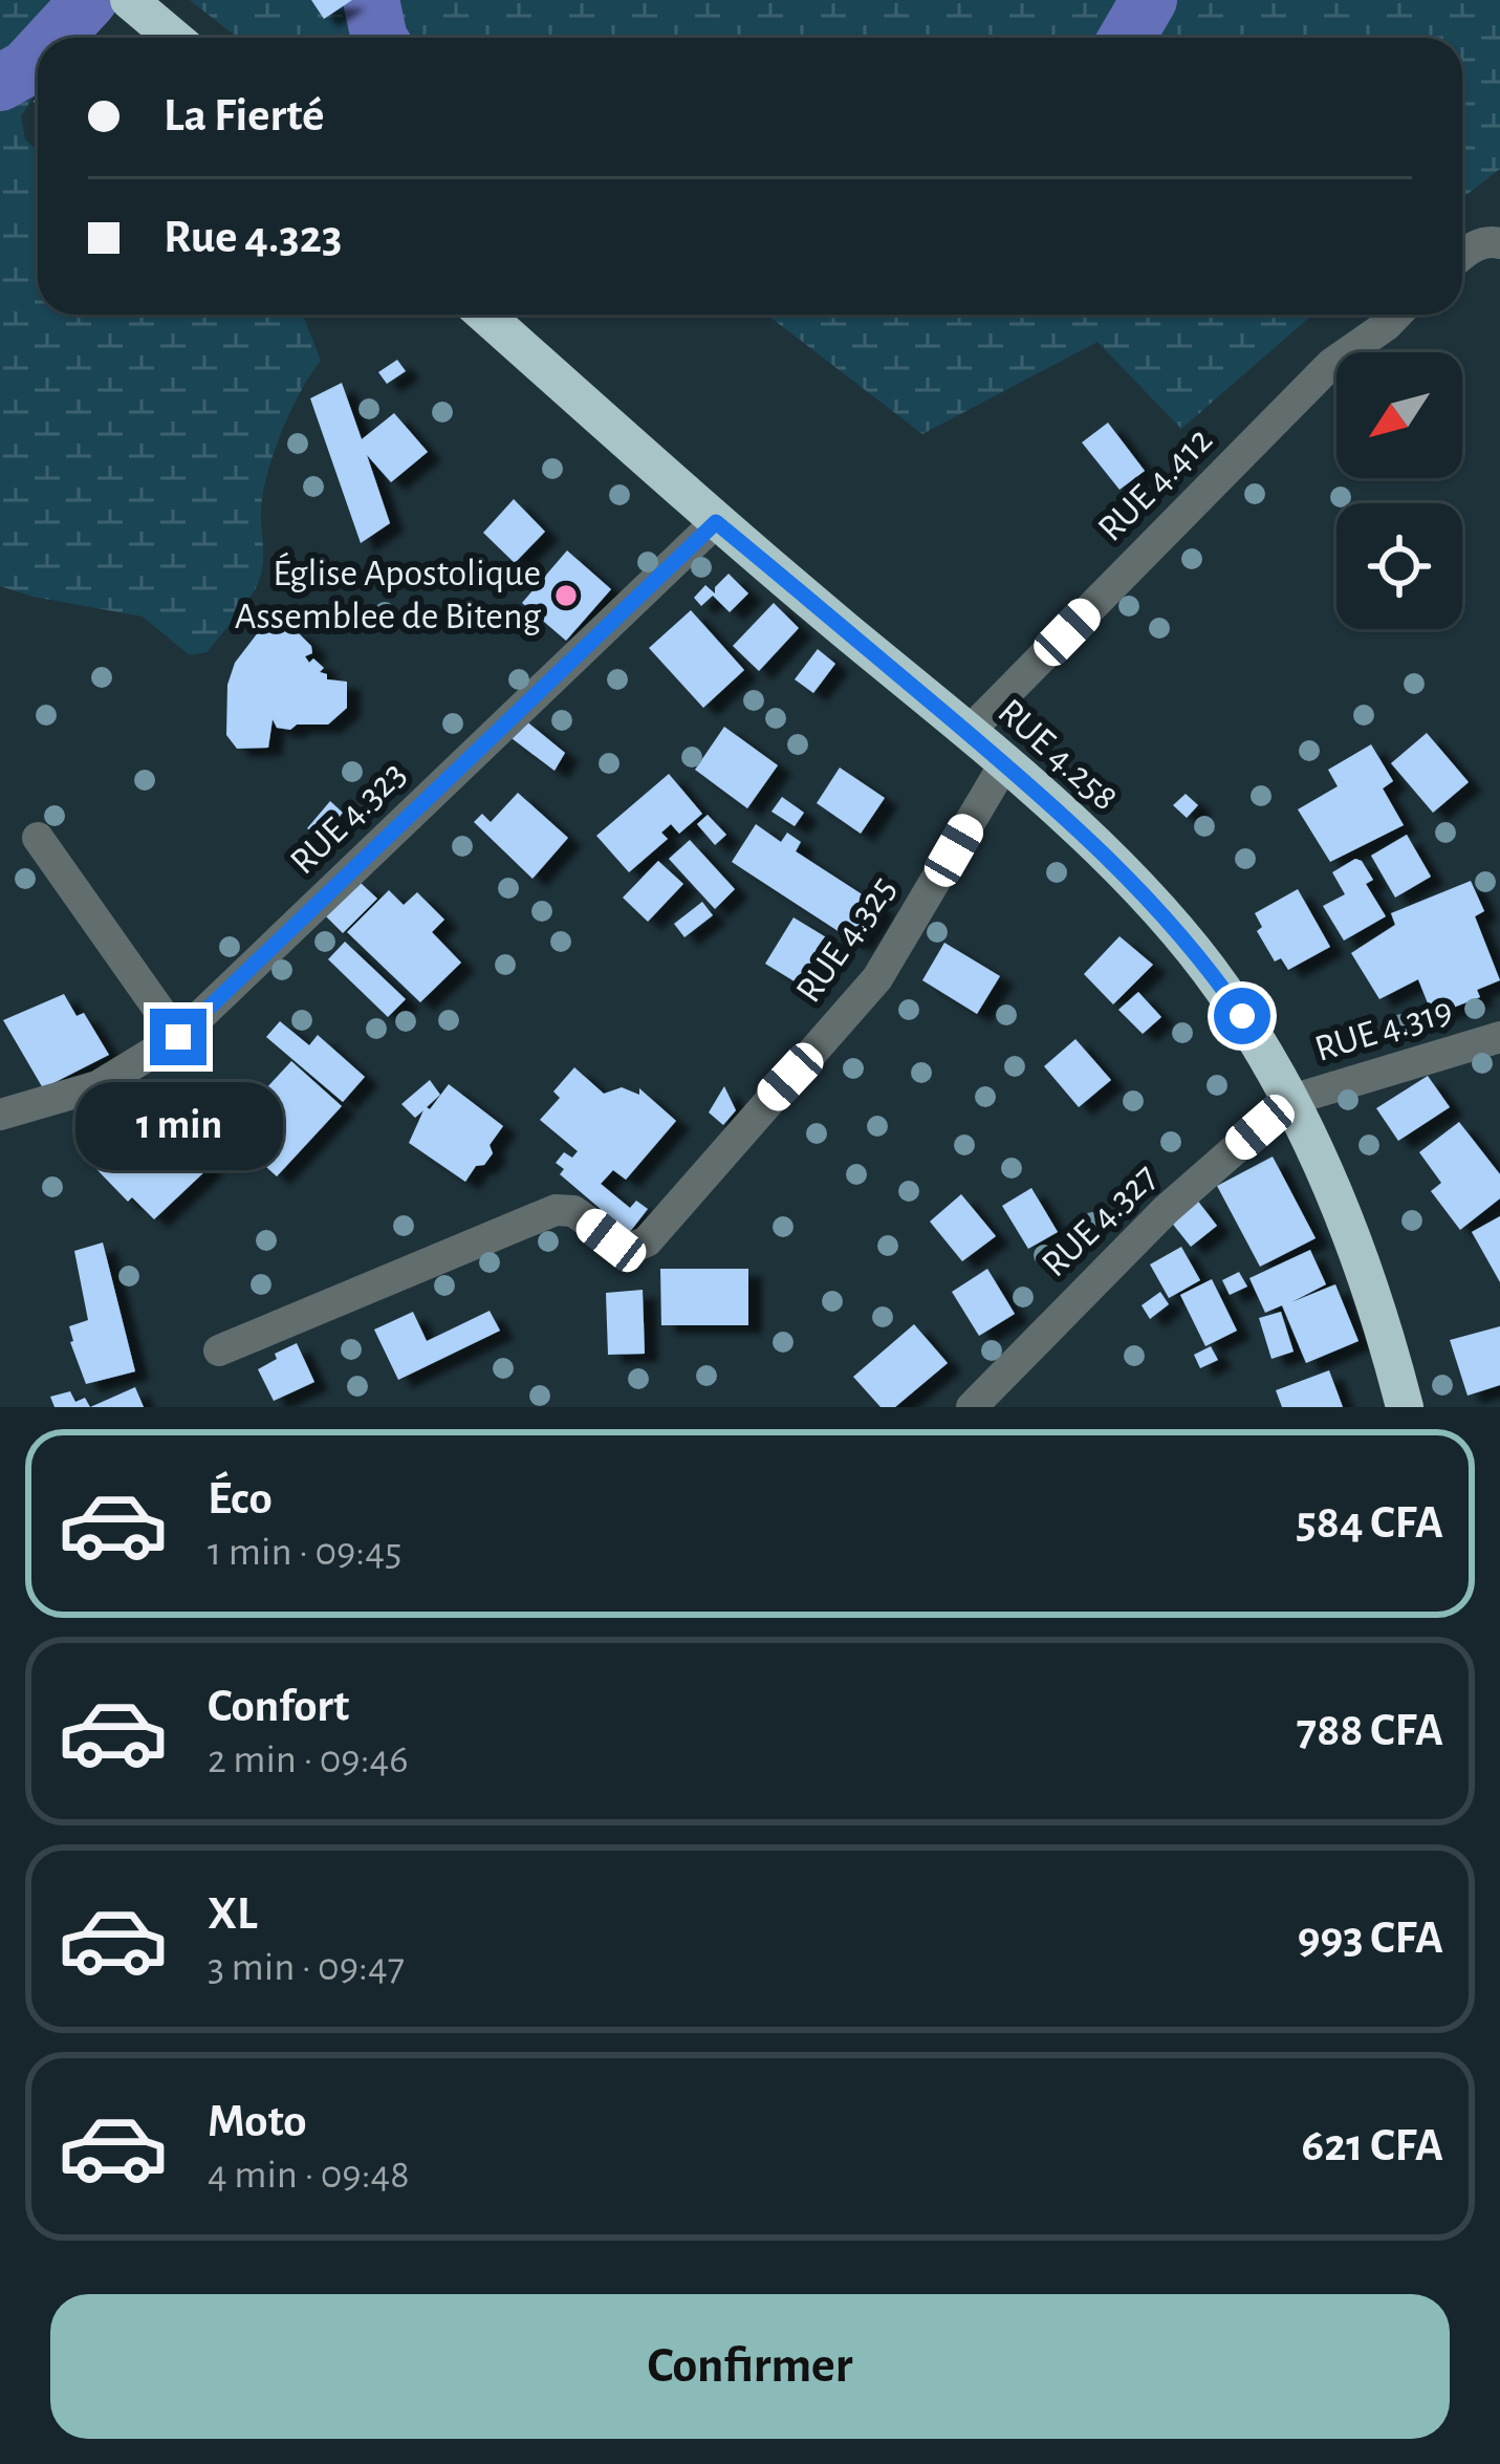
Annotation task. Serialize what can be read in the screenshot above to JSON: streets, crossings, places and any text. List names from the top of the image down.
{
  "streets": {
    "highway": ["RUE 4.258"],
    "street": [
      "RUE 4.412",
      "RUE 4.323",
      "RUE 4.325",
      "RUE 4.319",
      "RUE 4.327"
    ]
  },
  "crossings": [
    ["RUE 4.412", "RUE 4.258"],
    ["RUE 4.258", "RUE 4.323"],
    ["RUE 4.258", "RUE 4.325"],
    ["RUE 4.258", "RUE 4.319"],
    ["RUE 4.258", "RUE 4.327"],
    ["RUE 4.319", "RUE 4.327"]
  ],
  "places": ["Église Apostolique Assemblee de Biteng"],
  "north": "bottom left",
  "page": {
    "banner": ["La Fierté", "Rue 4.323"],
    "bubble": "1 min",
    "list": [
      {
        "name": "Éco",
        "note": "1 min · 09:45",
        "value": "584 CFA"
      },
      {
        "name": "Confort",
        "note": "2 min · 09:46",
        "value": "788 CFA"
      },
      {
        "name": "XL",
        "note": "3 min · 09:47",
        "value": "993 CFA"
      },
      {
        "name": "Moto",
        "note": "4 min · 09:48",
        "value": "621 CFA"
      }
    ],
    "buttons": "Confirmer"
  }
}
